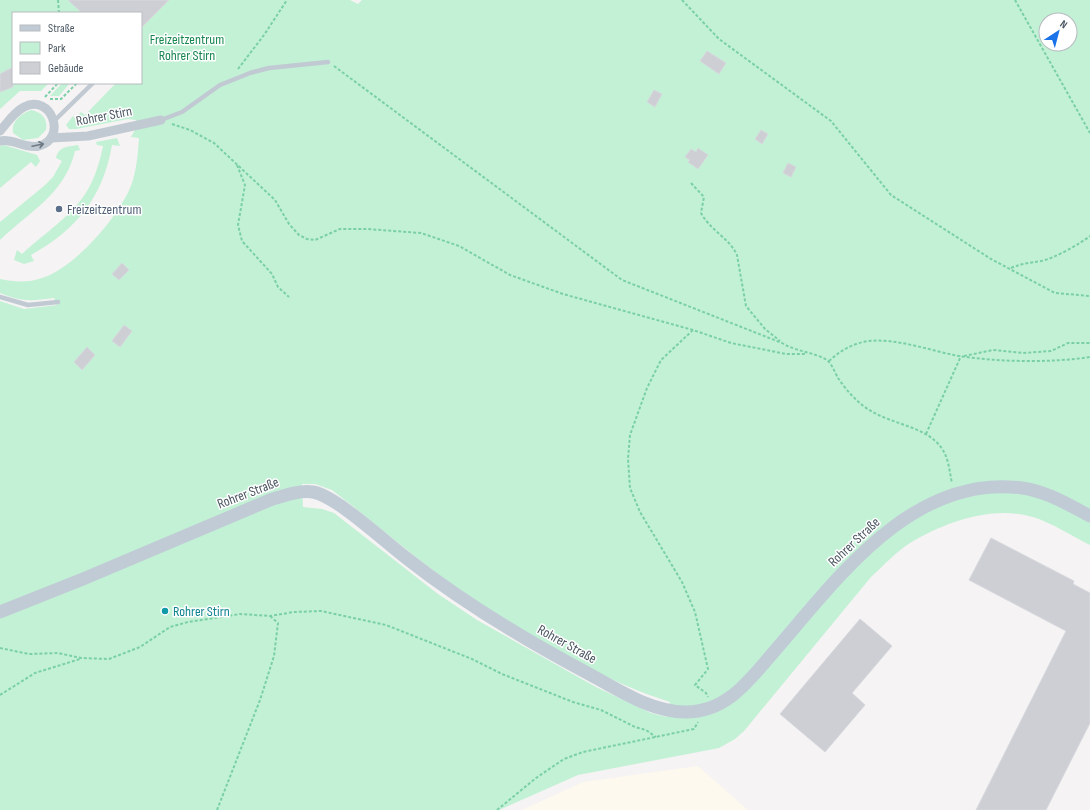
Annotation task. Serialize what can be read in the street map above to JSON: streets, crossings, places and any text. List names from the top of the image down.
{
  "streets": {
    "main road": ["Rohrer Straße"],
    "street": ["Rohrer Stirn"]
  },
  "parks": ["Freizeitzentrum Rohrer Stirn"],
  "places": ["Freizeitzentrum", "Rohrer Stirn"],
  "legend": ["Straße", "Park", "Gebäude"],
  "north": "top right"
}
